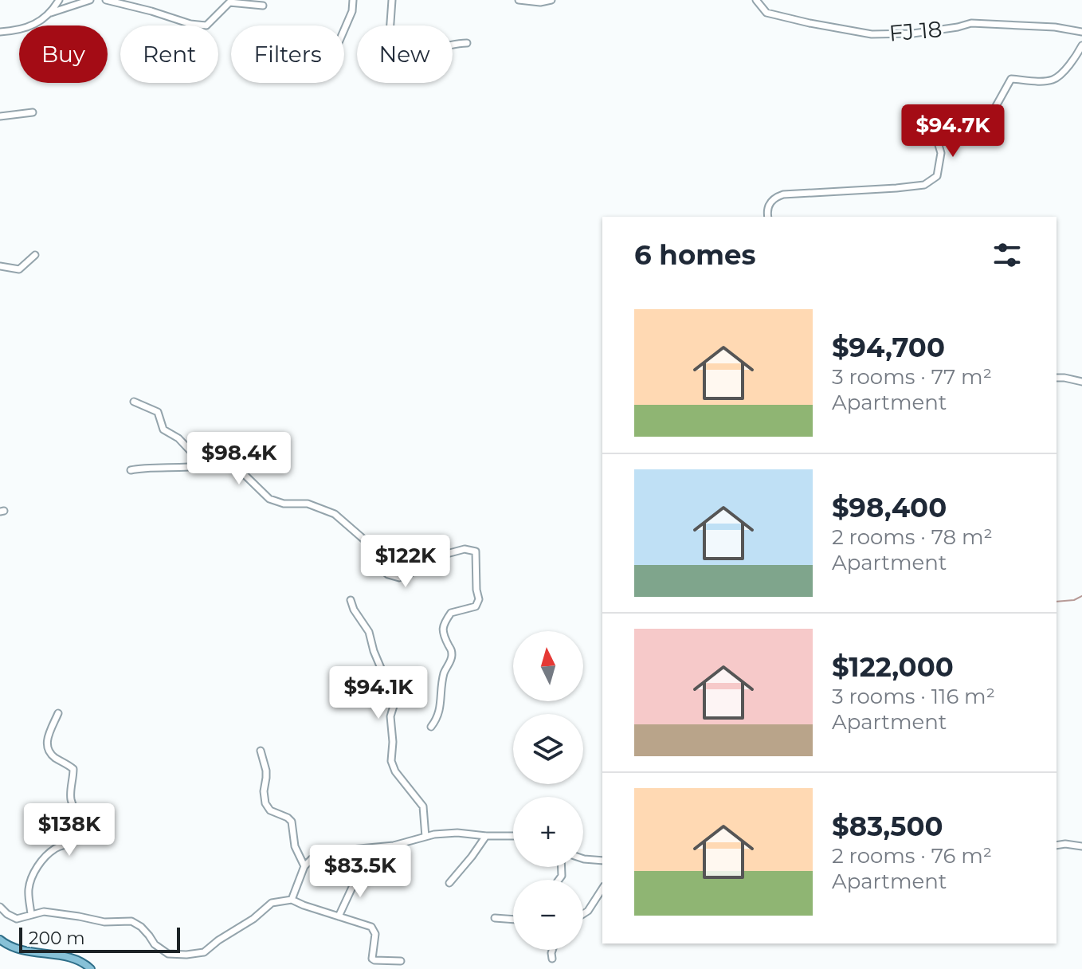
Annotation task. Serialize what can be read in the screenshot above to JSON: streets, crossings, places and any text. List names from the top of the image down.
{
  "streets": {
    "street": ["FJ 18"]
  },
  "scale_bar": "200 m",
  "north": "top",
  "page": {
    "chip": [
      "Buy",
      "Rent",
      "Filters",
      "New"
    ],
    "price": [
      "$94.7K",
      "$98.4K",
      "$122K",
      "$94.1K",
      "$138K",
      "$83.5K"
    ],
    "heading": "6 homes",
    "list": [
      {
        "name": "$94,700",
        "note": "3 rooms · 77 m² · Apartment"
      },
      {
        "name": "$98,400",
        "note": "2 rooms · 78 m² · Apartment"
      },
      {
        "name": "$122,000",
        "note": "3 rooms · 116 m² · Apartment"
      },
      {
        "name": "$83,500",
        "note": "2 rooms · 76 m² · Apartment"
      }
    ],
    "map_buttons": ["+", "−"],
    "scale": "200 m"
  }
}
